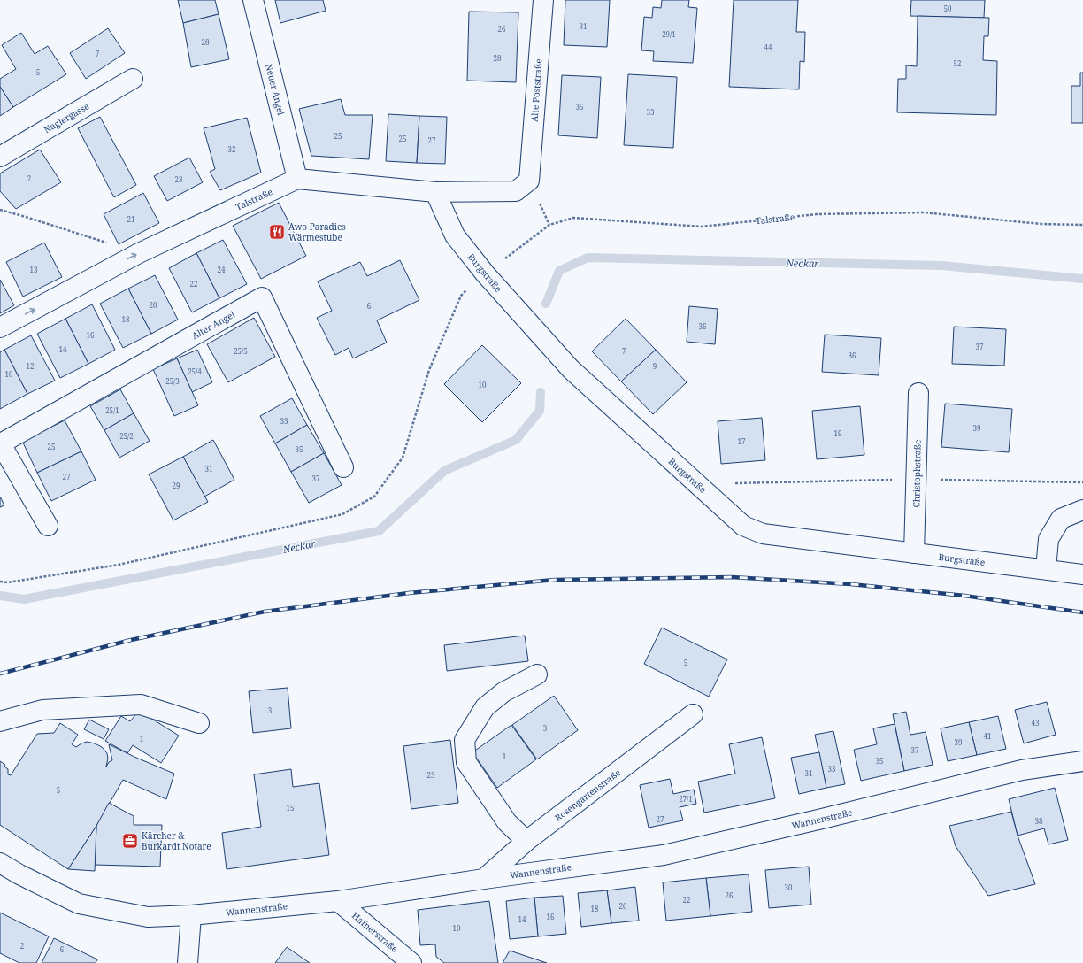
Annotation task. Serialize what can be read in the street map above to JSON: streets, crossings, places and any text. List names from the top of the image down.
{
  "streets": {
    "street": [
      "Neuer Angel",
      "Alte Poststraße",
      "Naglergasse",
      "Talstraße",
      "Burgstraße",
      "Alter Angel",
      "Christophstraße",
      "Rosengartenstraße",
      "Wannenstraße",
      "Hafnerstraße"
    ]
  },
  "crossings": [
    ["Neuer Angel", "Talstraße"],
    ["Alte Poststraße", "Burgstraße"],
    ["Talstraße", "Burgstraße"],
    ["Burgstraße", "Christophstraße"],
    ["Rosengartenstraße", "Wannenstraße"],
    ["Wannenstraße", "Hafnerstraße"]
  ],
  "water": ["Neckar"],
  "places": {
    "restaurant": ["Awo Paradies Wärmestube"],
    "office": ["Kärcher & Burkardt Notare"]
  },
  "house_numbers": [
    "50",
    "31",
    "26",
    "29/1",
    "28",
    "44",
    "7",
    "28",
    "52",
    "5",
    "35",
    "33",
    "25",
    "25",
    "27",
    "32",
    "2",
    "23",
    "21",
    "13",
    "24",
    "22",
    "20",
    "6",
    "18",
    "36",
    "16",
    "37",
    "14",
    "25/5",
    "7",
    "36",
    "12",
    "9",
    "25/4",
    "10",
    "25/3",
    "10",
    "25/1",
    "33",
    "39",
    "19",
    "25/2",
    "17",
    "25",
    "35",
    "31",
    "27",
    "37",
    "29",
    "5",
    "3",
    "43",
    "3",
    "41",
    "1",
    "39",
    "37",
    "1",
    "35",
    "33",
    "31",
    "23",
    "5",
    "27/1",
    "15",
    "27",
    "38",
    "30",
    "26",
    "22",
    "20",
    "18",
    "16",
    "14",
    "10",
    "2",
    "6"
  ]
}
